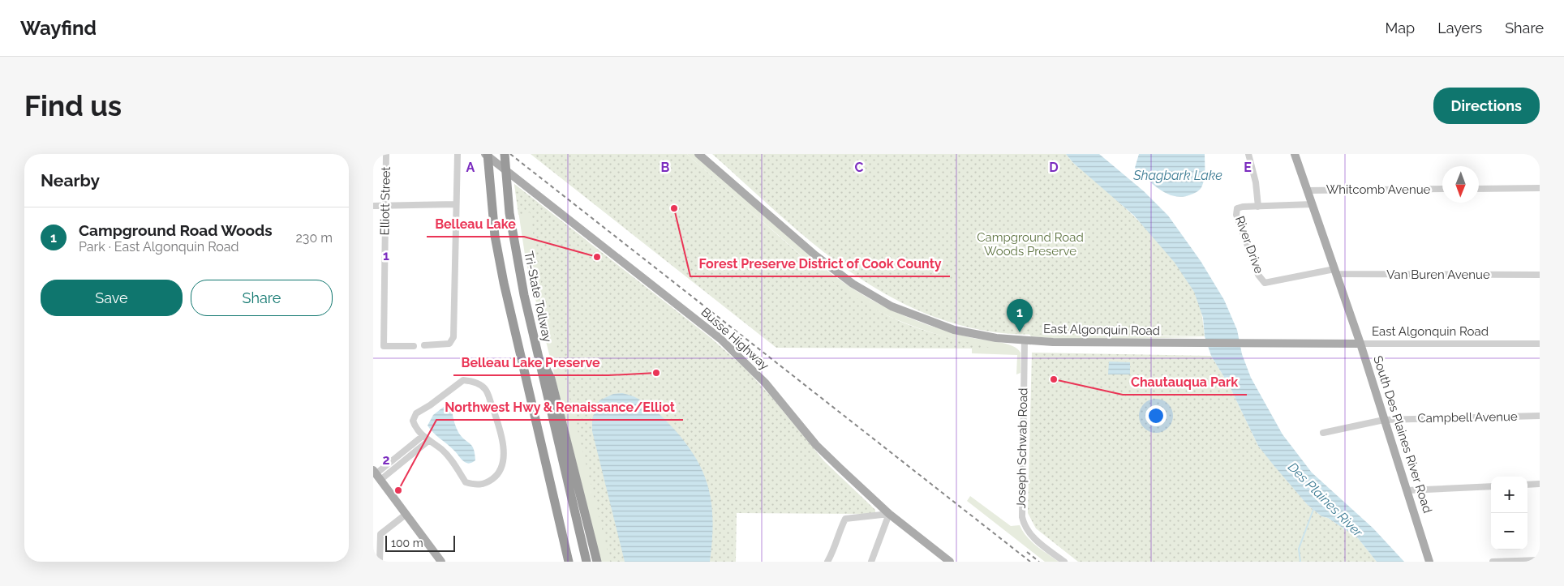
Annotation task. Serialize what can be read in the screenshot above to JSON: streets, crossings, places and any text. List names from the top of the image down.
{
  "streets": {
    "highway": ["Tri-State Tollway"],
    "main road": ["East Algonquin Road", "Busse Highway", "South Des Plaines River Road"],
    "street": [
      "Whitcomb Avenue",
      "Elliott Street",
      "River Drive",
      "Van Buren Avenue",
      "Campbell Avenue",
      "Joseph Schwab Road"
    ]
  },
  "crossings": [
    ["Whitcomb Avenue", "South Des Plaines River Road"],
    ["River Drive", "Van Buren Avenue"],
    ["River Drive", "South Des Plaines River Road"],
    ["Van Buren Avenue", "South Des Plaines River Road"],
    ["East Algonquin Road", "South Des Plaines River Road"],
    ["East Algonquin Road", "Joseph Schwab Road"],
    ["Campbell Avenue", "South Des Plaines River Road"]
  ],
  "water": ["Shagbark Lake", "Des Plaines River"],
  "parks": ["Campground Road Woods Preserve"],
  "places": [
    "Forest Preserve District of Cook County",
    "Belleau Lake",
    "Belleau Lake Preserve",
    "Chautauqua Park",
    "Northwest Hwy & Renaissance/Elliot"
  ],
  "scale_bar": "100 m",
  "north": "bottom",
  "page": {
    "header": "Wayfind",
    "nav": ["Map", "Layers", "Share"],
    "buttons": [
      "Directions",
      ["Save", "Share"]
    ],
    "title": "Find us",
    "heading": "Nearby",
    "list": [
      {
        "mark": "1",
        "name": "Campground Road Woods",
        "note": "Park · East Algonquin Road",
        "value": "230 m"
      }
    ],
    "pins": "1",
    "map_buttons": ["+", "−"],
    "scale": "100 m"
  },
  "grid": {
    "columns": [
      "A",
      "B",
      "C",
      "D",
      "E"
    ],
    "rows": ["1", "2"]
  }
}
